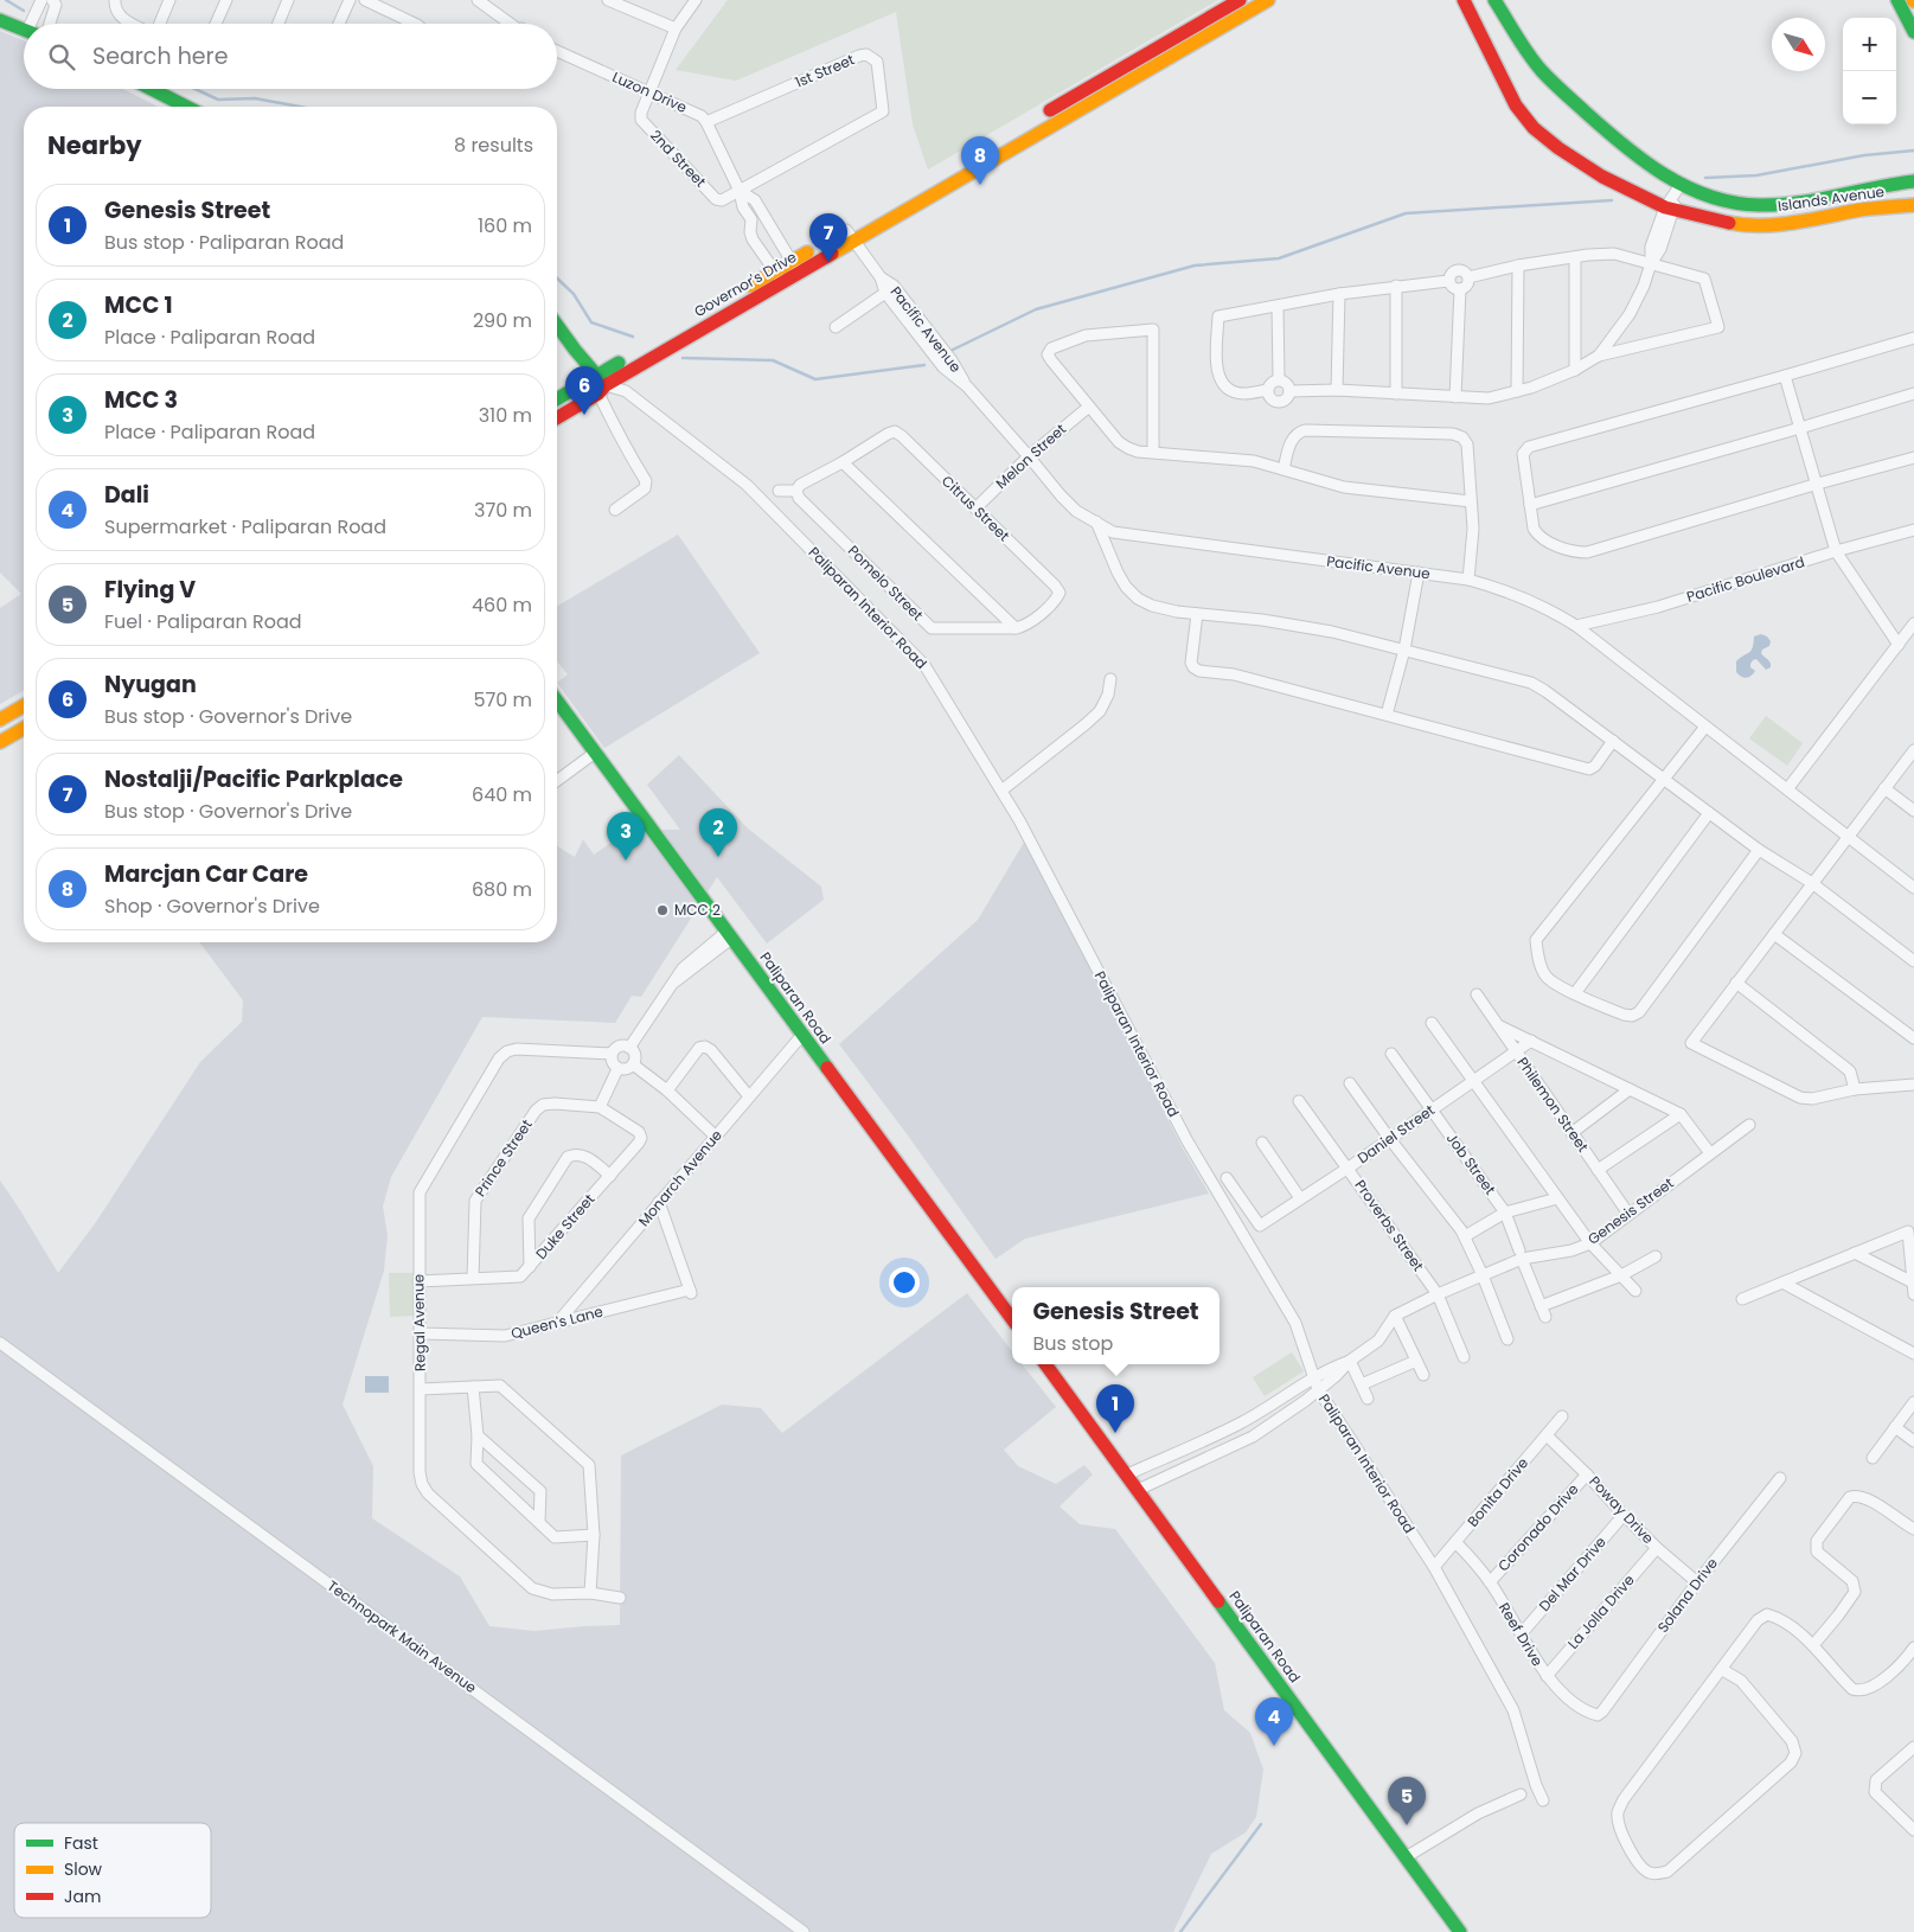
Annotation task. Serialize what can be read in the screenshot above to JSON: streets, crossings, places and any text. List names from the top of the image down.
{
  "streets": {
    "main road": ["Islands Avenue", "Governor's Drive", "Paliparan Road"],
    "street": [
      "1st Street",
      "Luzon Drive",
      "2nd Street",
      "Pacific Avenue",
      "Melon Street",
      "Citrus Street",
      "Pacific Boulevard",
      "Pomelo Street",
      "Paliparan Interior Road",
      "Philemon Street",
      "Daniel Street",
      "Prince Street",
      "Job Street",
      "Monarch Avenue",
      "Genesis Street",
      "Proverbs Street",
      "Duke Street",
      "Regal Avenue",
      "Queen's Lane",
      "Bonita Drive",
      "Poway Drive",
      "Coronado Drive",
      "Del Mar Drive",
      "Solana Drive",
      "La Jolla Drive",
      "Reef Drive",
      "Technopark Main Avenue"
    ]
  },
  "crossings": [
    ["1st Street", "Luzon Drive"],
    ["1st Street", "2nd Street"],
    ["Luzon Drive", "2nd Street"],
    ["Governor's Drive", "Pacific Avenue"],
    ["Governor's Drive", "Paliparan Interior Road"],
    ["Pacific Avenue", "Melon Street"],
    ["Pacific Avenue", "Pacific Boulevard"],
    ["Melon Street", "Citrus Street"],
    ["Citrus Street", "Pomelo Street"],
    ["Paliparan Interior Road", "Bonita Drive"],
    ["Paliparan Road", "Monarch Avenue"],
    ["Philemon Street", "Daniel Street"],
    ["Philemon Street", "Genesis Street"],
    ["Daniel Street", "Job Street"],
    ["Daniel Street", "Proverbs Street"],
    ["Prince Street", "Duke Street"],
    ["Job Street", "Genesis Street"],
    ["Monarch Avenue", "Queen's Lane"],
    ["Genesis Street", "Proverbs Street"],
    ["Duke Street", "Regal Avenue"],
    ["Regal Avenue", "Queen's Lane"],
    ["Bonita Drive", "Poway Drive"],
    ["Bonita Drive", "Reef Drive"],
    ["Poway Drive", "Coronado Drive"],
    ["Poway Drive", "Del Mar Drive"],
    ["Poway Drive", "Solana Drive"],
    ["Poway Drive", "La Jolla Drive"],
    ["Coronado Drive", "Reef Drive"],
    ["Del Mar Drive", "Reef Drive"],
    ["Solana Drive", "Reef Drive"],
    ["La Jolla Drive", "Reef Drive"]
  ],
  "places": ["MCC 2"],
  "legend": ["Fast", "Slow", "Jam"],
  "north": "bottom right",
  "page": {
    "map_buttons": ["+", "−"],
    "search": "Search here",
    "heading": ["Nearby", "8 results"],
    "pins": [
      "8",
      "7",
      "6",
      "2",
      "3",
      "1",
      "4",
      "5"
    ],
    "list": [
      {
        "mark": "1",
        "name": "Genesis Street",
        "note": "Bus stop · Paliparan Road",
        "value": "160 m"
      },
      {
        "mark": "2",
        "name": "MCC 1",
        "note": "Place · Paliparan Road",
        "value": "290 m"
      },
      {
        "mark": "3",
        "name": "MCC 3",
        "note": "Place · Paliparan Road",
        "value": "310 m"
      },
      {
        "mark": "4",
        "name": "Dali",
        "note": "Supermarket · Paliparan Road",
        "value": "370 m"
      },
      {
        "mark": "5",
        "name": "Flying V",
        "note": "Fuel · Paliparan Road",
        "value": "460 m"
      },
      {
        "mark": "6",
        "name": "Nyugan",
        "note": "Bus stop · Governor's Drive",
        "value": "570 m"
      },
      {
        "mark": "7",
        "name": "Nostalji/Pacific Parkplace",
        "note": "Bus stop · Governor's Drive",
        "value": "640 m"
      },
      {
        "mark": "8",
        "name": "Marcjan Car Care",
        "note": "Shop · Governor's Drive",
        "value": "680 m"
      }
    ],
    "popup": ["Genesis Street", "Bus stop"]
  }
}
